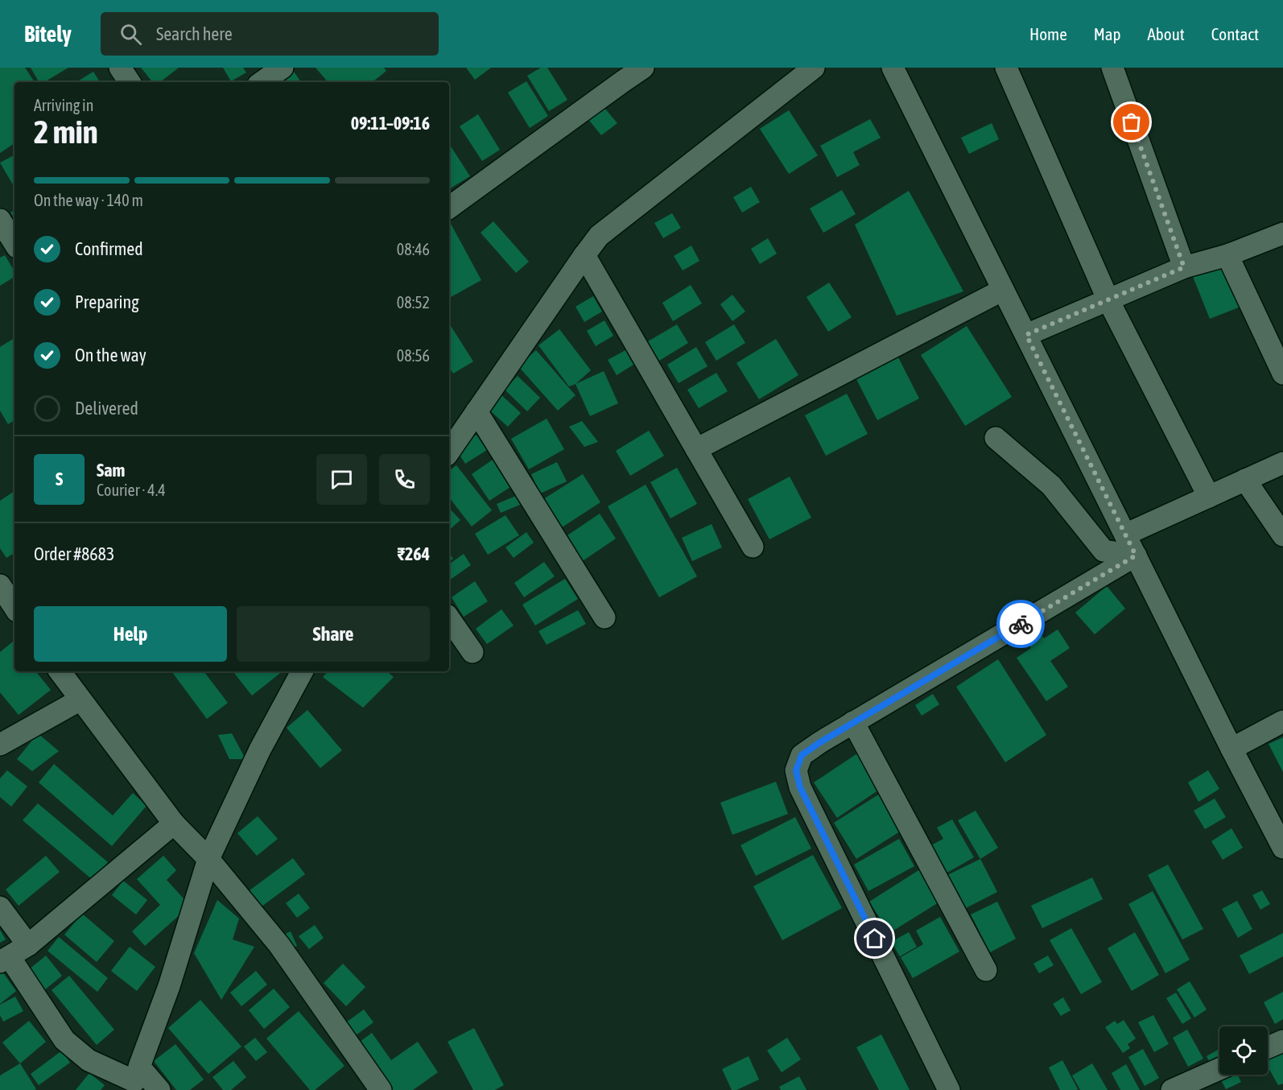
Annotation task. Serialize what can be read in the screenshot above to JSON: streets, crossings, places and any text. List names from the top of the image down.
{
  "page": {
    "header": "Bitely",
    "search": "Search here",
    "nav": [
      "Home",
      "Map",
      "About",
      "Contact"
    ],
    "heading": ["2 min", "Arriving in", "09:11–09:16"],
    "panel": [
      "Sam",
      "Courier · 4.4",
      "Order #8683",
      "₹264"
    ],
    "bar": "On the way · 140 m",
    "list": [
      ["Confirmed", "08:46"],
      ["Preparing", "08:52"],
      ["On the way", "08:56"],
      "Delivered"
    ],
    "round": "S",
    "buttons": ["Help", "Share"]
  }
}
